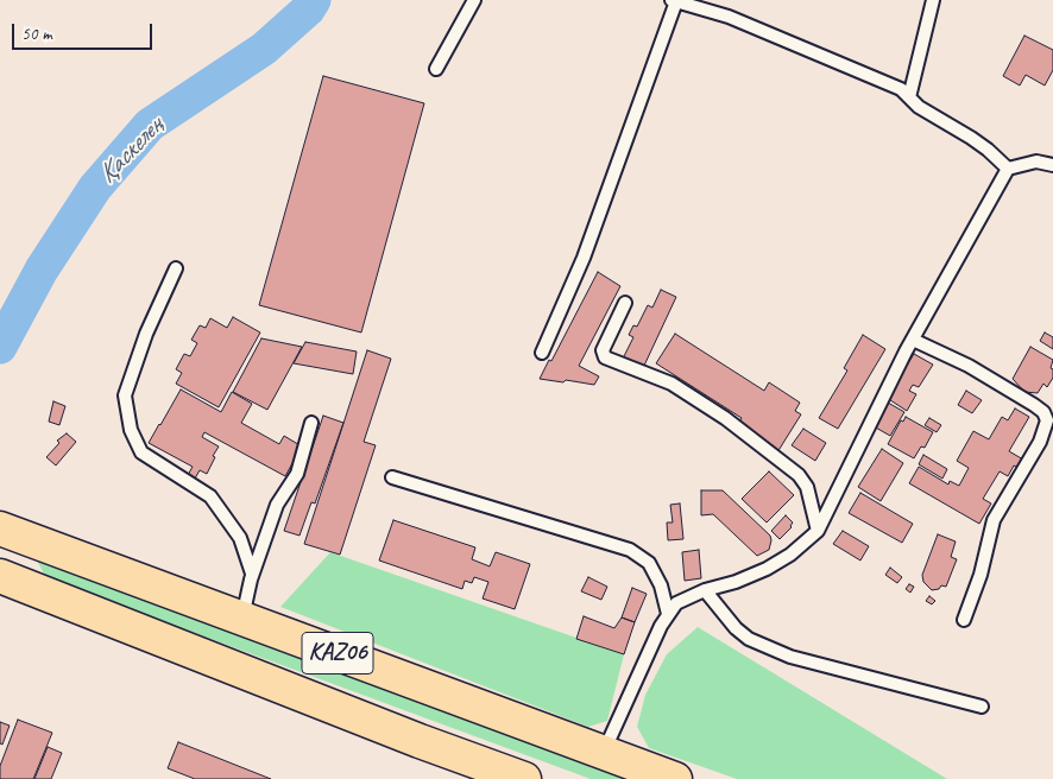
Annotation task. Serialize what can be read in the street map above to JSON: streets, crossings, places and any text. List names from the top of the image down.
{
  "streets": {
    "highway": ["KАZ06"]
  },
  "water": ["Қаскелең"],
  "scale_bar": "50 m"
}
